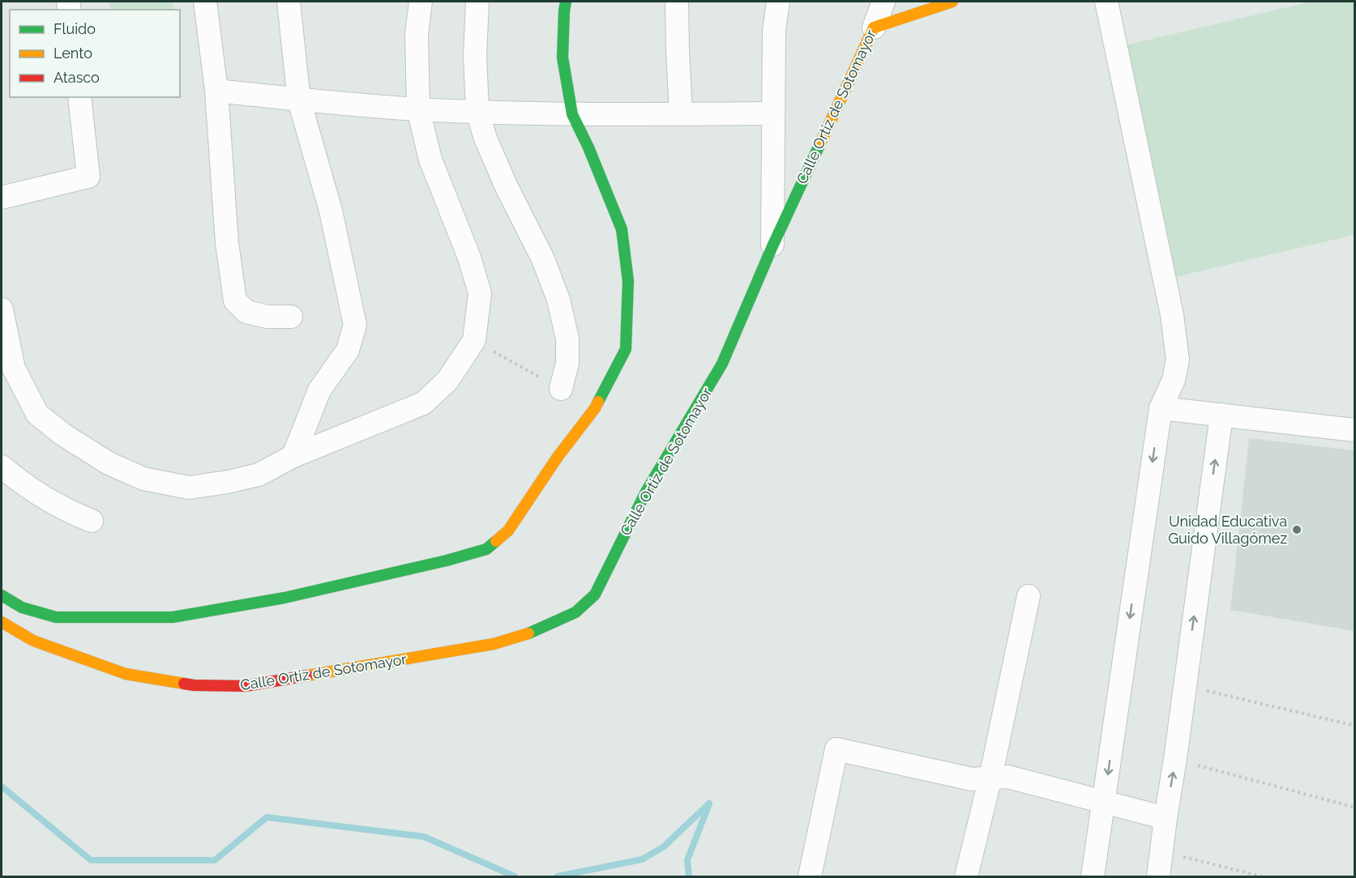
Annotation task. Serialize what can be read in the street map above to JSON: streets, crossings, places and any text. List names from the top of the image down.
{
  "streets": {
    "street": ["Calle Ortiz de Sotomayor"]
  },
  "places": ["Unidad Educativa Guido Villagómez"],
  "legend": ["Fluido", "Lento", "Atasco"]
}
